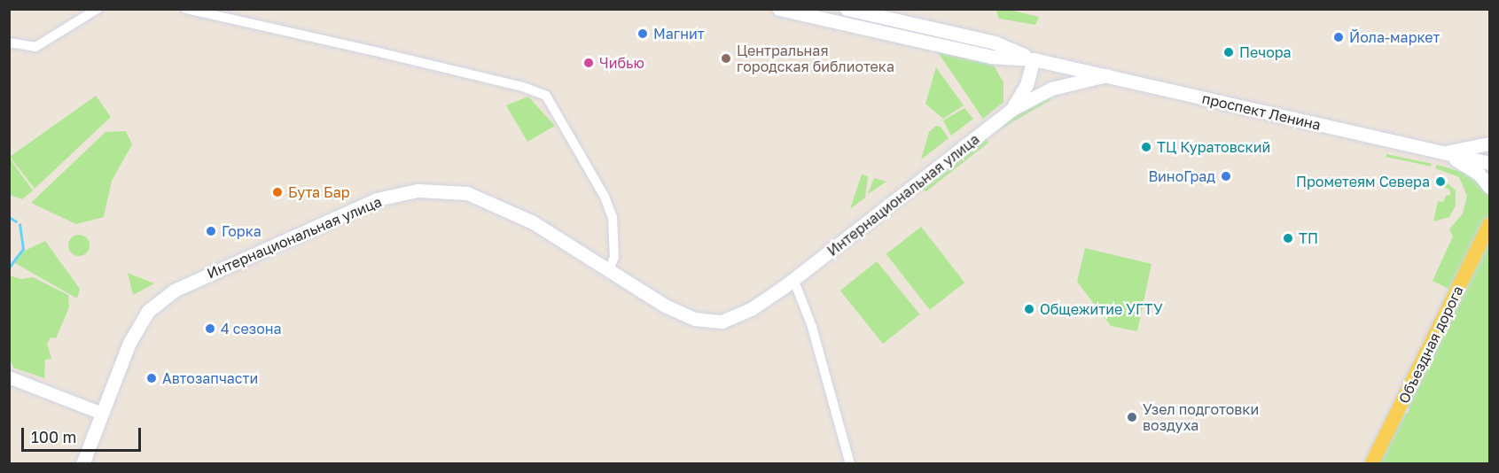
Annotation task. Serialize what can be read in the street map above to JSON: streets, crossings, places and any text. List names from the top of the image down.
{
  "streets": {
    "main road": ["проспект Ленина", "Интернациональная улица", "Объездная дорога"]
  },
  "crossings": [
    ["проспект Ленина", "Интернациональная улица"]
  ],
  "places": [
    "Магнит",
    "Йола-маркет",
    "Печора",
    "Центральная городская библиотека",
    "Чибью",
    "ТЦ Куратовский",
    "ВиноГрад",
    "Прометеям Севера",
    "Бута Бар",
    "Горка",
    "ТП",
    "Общежитие УГТУ",
    "4 сезона",
    "Автозапчасти",
    "Узел подготовки воздуха"
  ],
  "scale_bar": "100 m"
}
